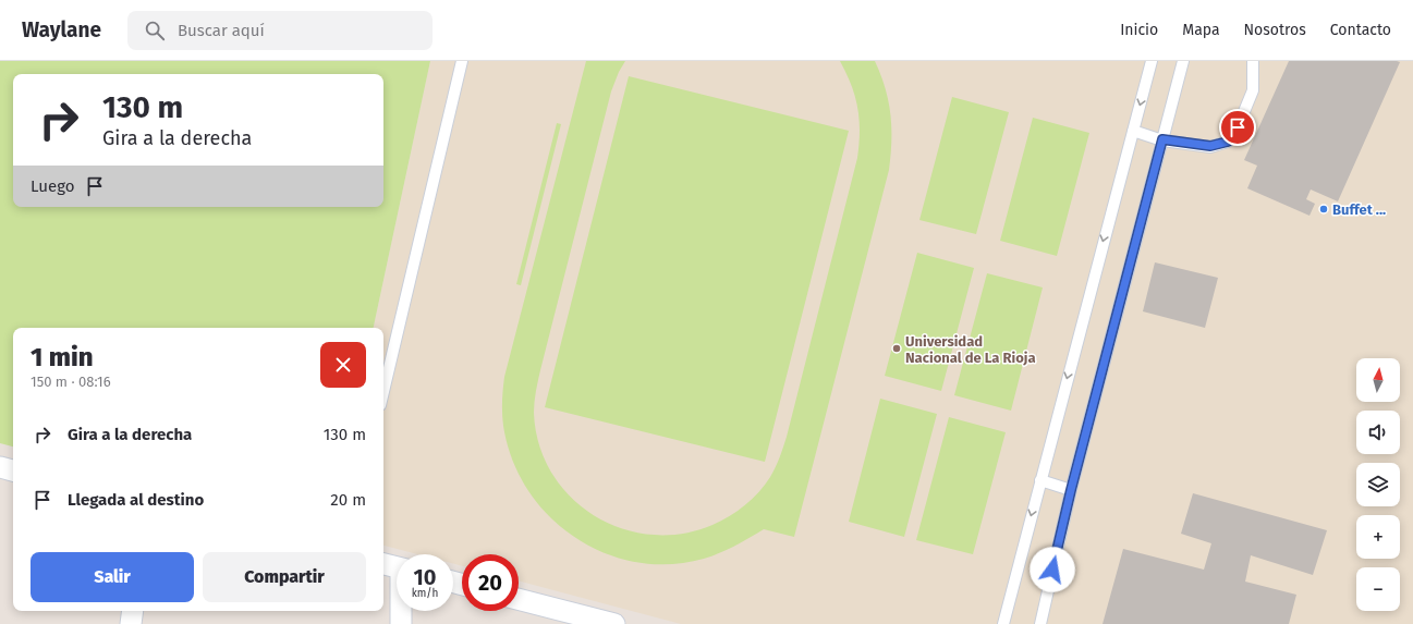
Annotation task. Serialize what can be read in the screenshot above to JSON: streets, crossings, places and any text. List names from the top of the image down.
{
  "places": ["Buffet ...", "Universidad Nacional de La Rioja"],
  "north": "top",
  "page": {
    "header": "Waylane",
    "search": "Buscar aquí",
    "nav": [
      "Inicio",
      "Mapa",
      "Nosotros",
      "Contacto"
    ],
    "turn": ["130 m", "Gira a la derecha"],
    "then": "Luego",
    "heading": ["1 min", "150 m · 08:16"],
    "map_buttons": ["+", "−"],
    "list": [
      {
        "name": "Gira a la derecha",
        "value": "130 m"
      },
      {
        "name": "Llegada al destino",
        "value": "20 m"
      }
    ],
    "buttons": ["Salir", "Compartir"],
    "speed": "10 km/h",
    "limit": "20"
  }
}
